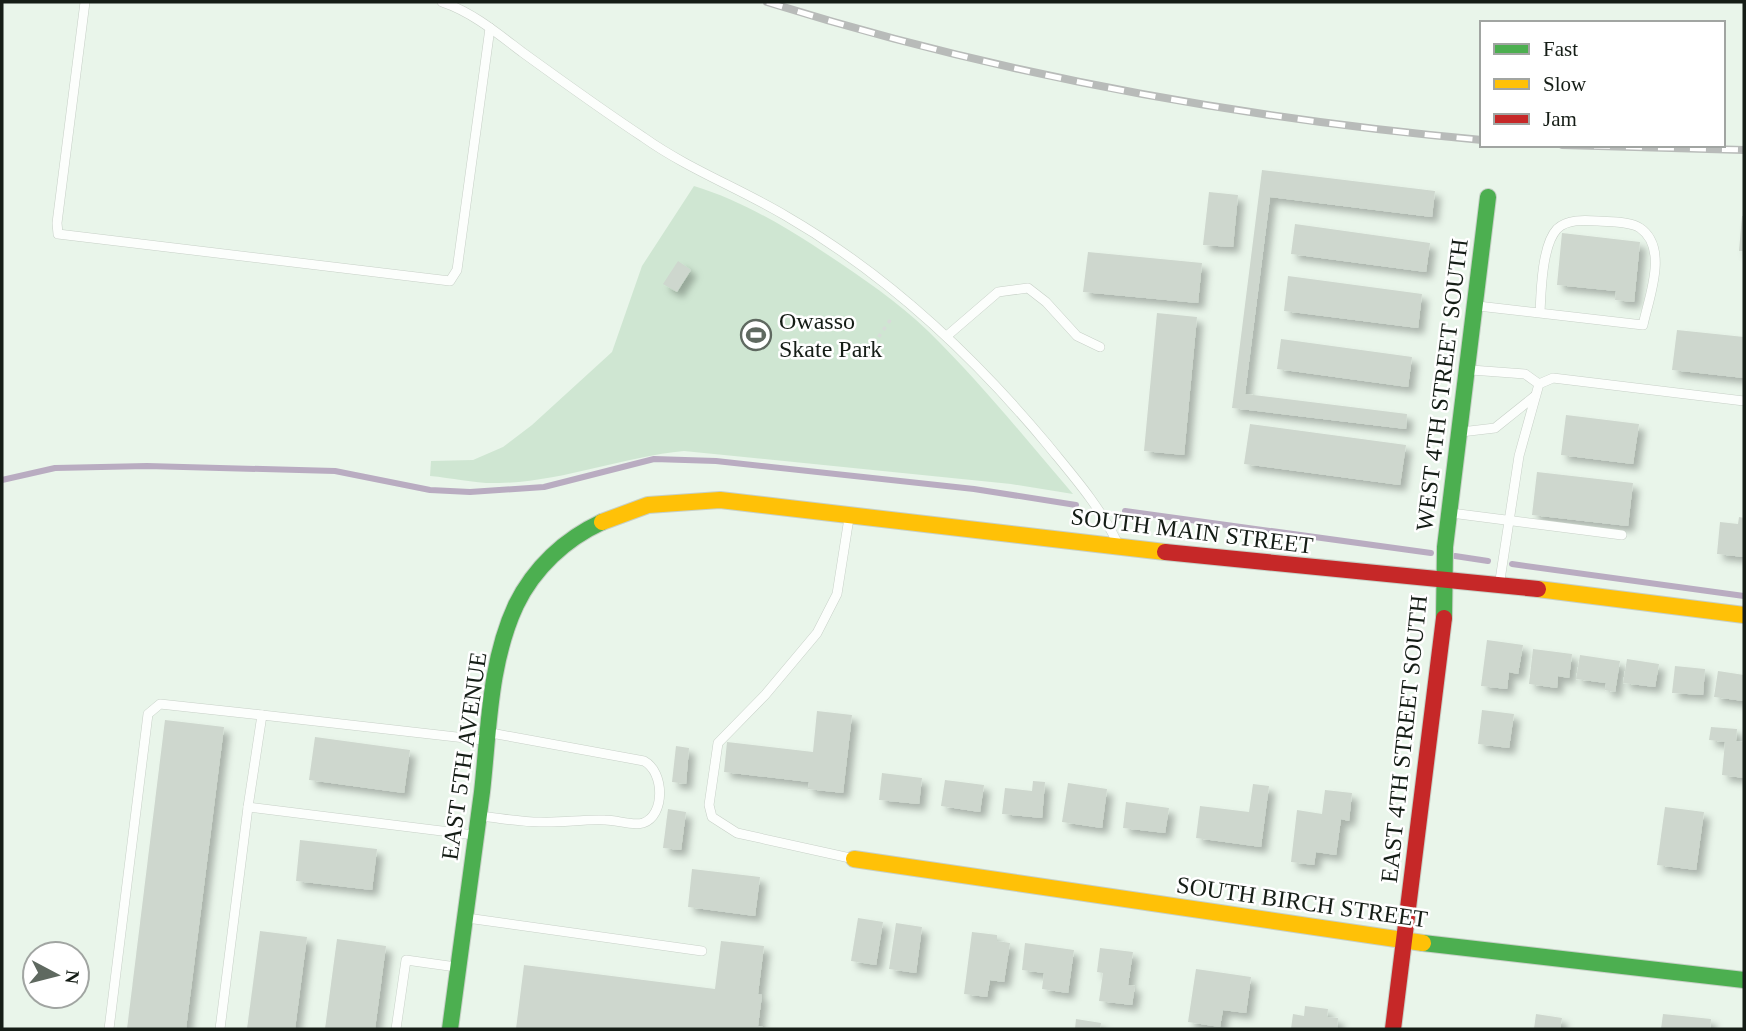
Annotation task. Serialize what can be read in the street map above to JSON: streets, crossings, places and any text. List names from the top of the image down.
{
  "streets": {
    "street": [
      "WEST 4TH STREET SOUTH",
      "SOUTH MAIN STREET",
      "EAST 4TH STREET SOUTH",
      "EAST 5TH AVENUE",
      "SOUTH BIRCH STREET"
    ]
  },
  "crossings": [
    ["WEST 4TH STREET SOUTH", "SOUTH MAIN STREET"],
    ["WEST 4TH STREET SOUTH", "EAST 4TH STREET SOUTH"],
    ["SOUTH MAIN STREET", "EAST 4TH STREET SOUTH"],
    ["SOUTH MAIN STREET", "EAST 5TH AVENUE"],
    ["EAST 4TH STREET SOUTH", "SOUTH BIRCH STREET"]
  ],
  "places": {
    "sports": ["Owasso Skate Park"]
  },
  "legend": ["Fast", "Slow", "Jam"],
  "north": "right"
}
